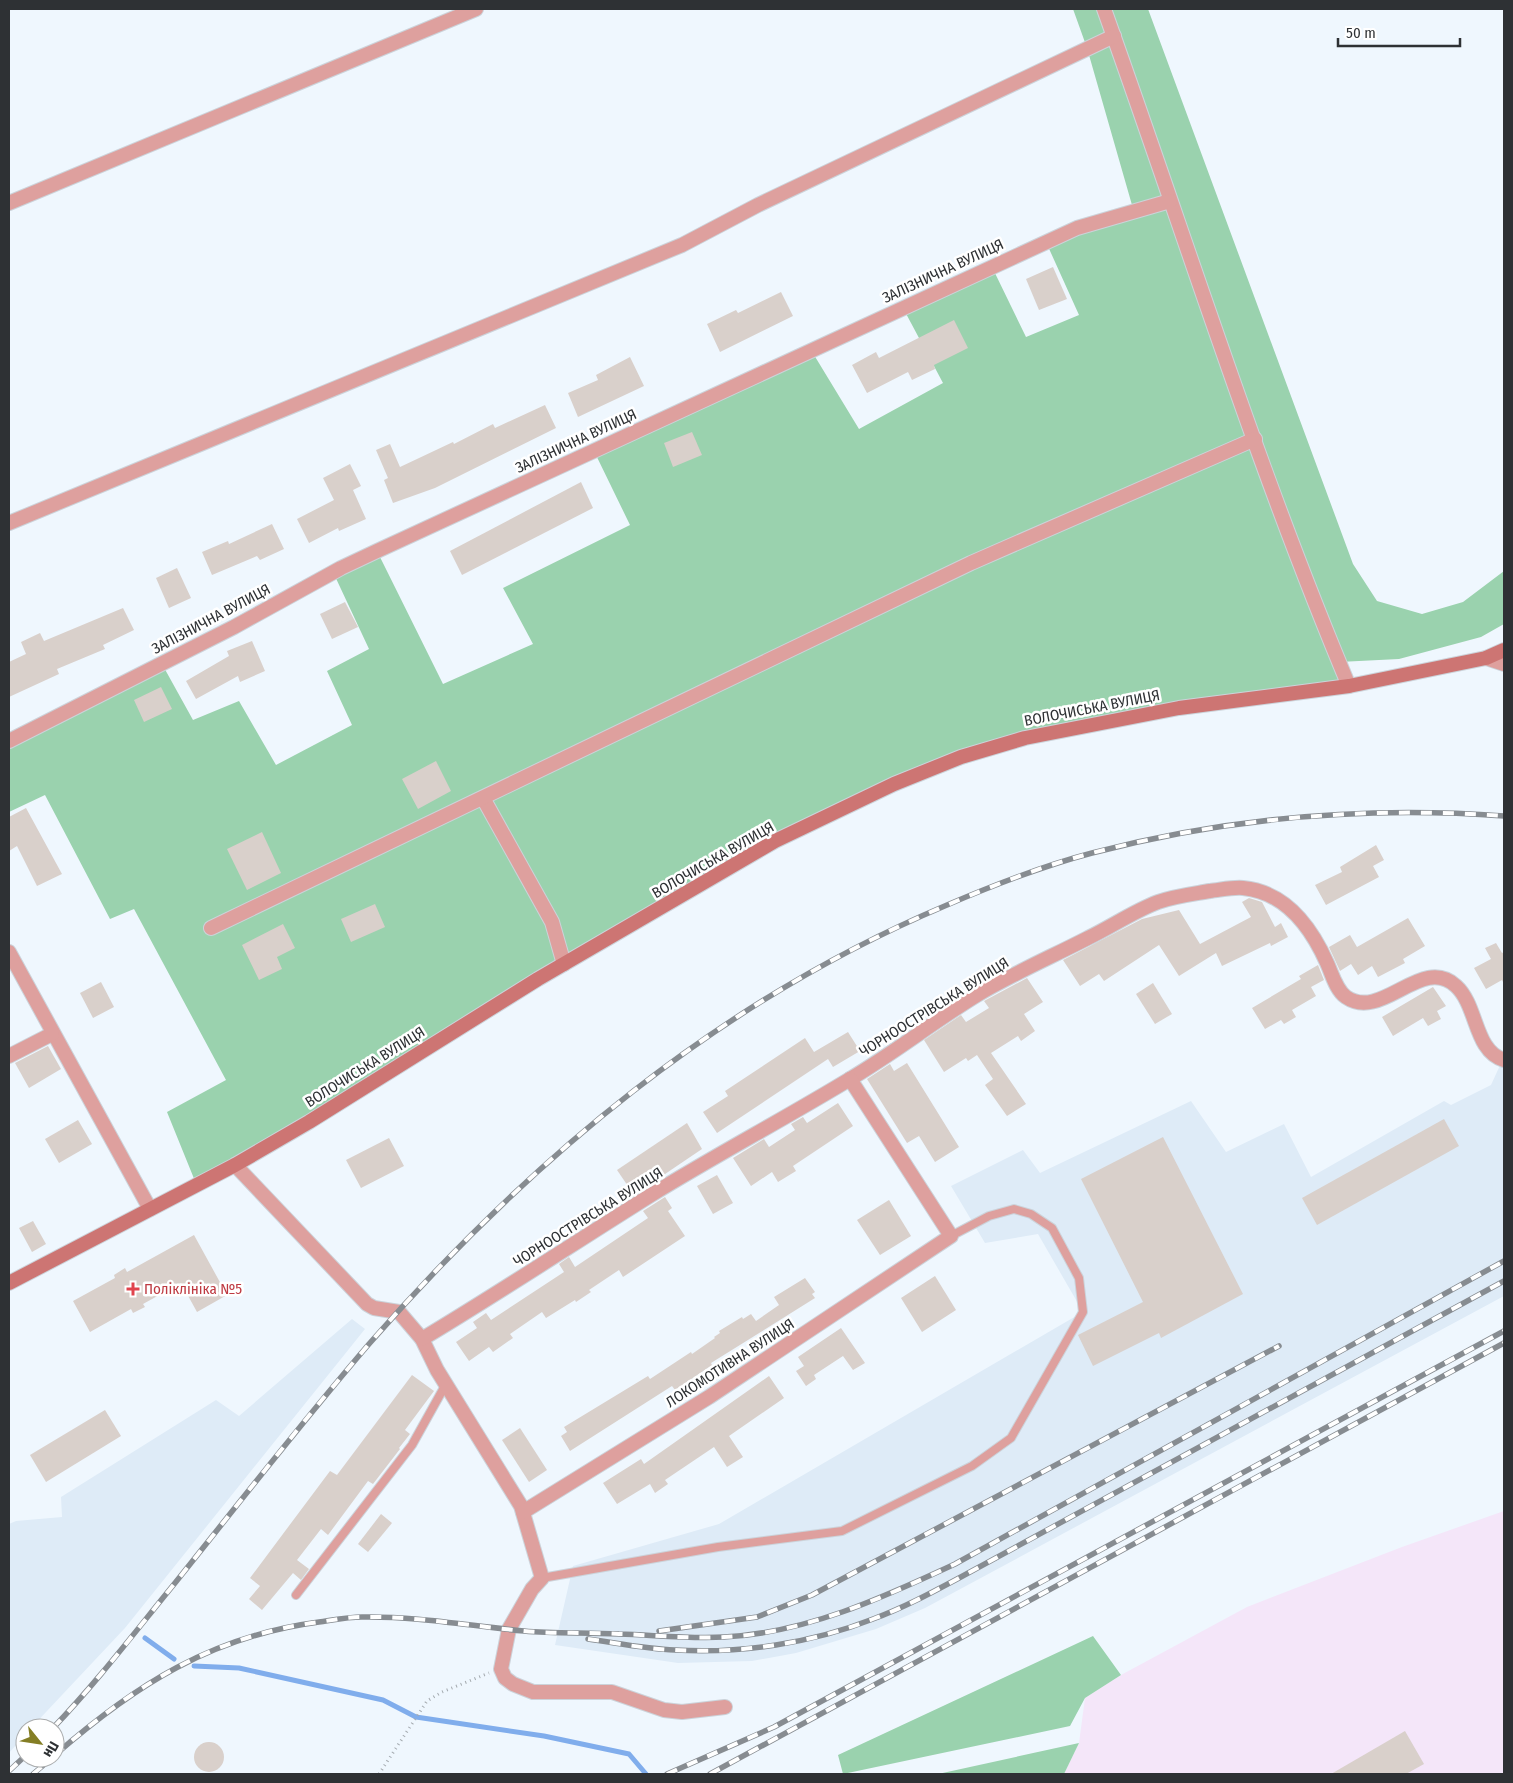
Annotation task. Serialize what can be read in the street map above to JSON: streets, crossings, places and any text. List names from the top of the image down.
{
  "streets": {
    "main road": ["ВОЛОЧИСЬКА ВУЛИЦЯ"],
    "street": ["ЗАЛІЗНИЧНА ВУЛИЦЯ", "ЧОРНООСТРІВСЬКА ВУЛИЦЯ", "ЛОКОМОТИВНА ВУЛИЦЯ"]
  },
  "places": {
    "health": ["Поліклініка №5"]
  },
  "scale_bar": "50 m",
  "north": "bottom right"
}
